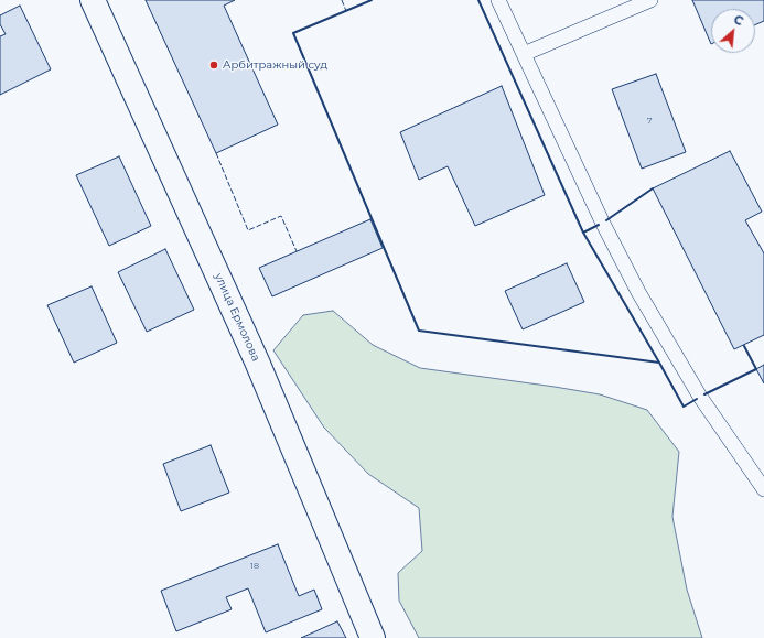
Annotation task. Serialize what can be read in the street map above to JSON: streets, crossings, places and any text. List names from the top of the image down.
{
  "streets": {
    "street": ["улица Ермолова"]
  },
  "places": ["Арбитражный суд"],
  "house_numbers": ["7", "18"],
  "north": "top right"
}
